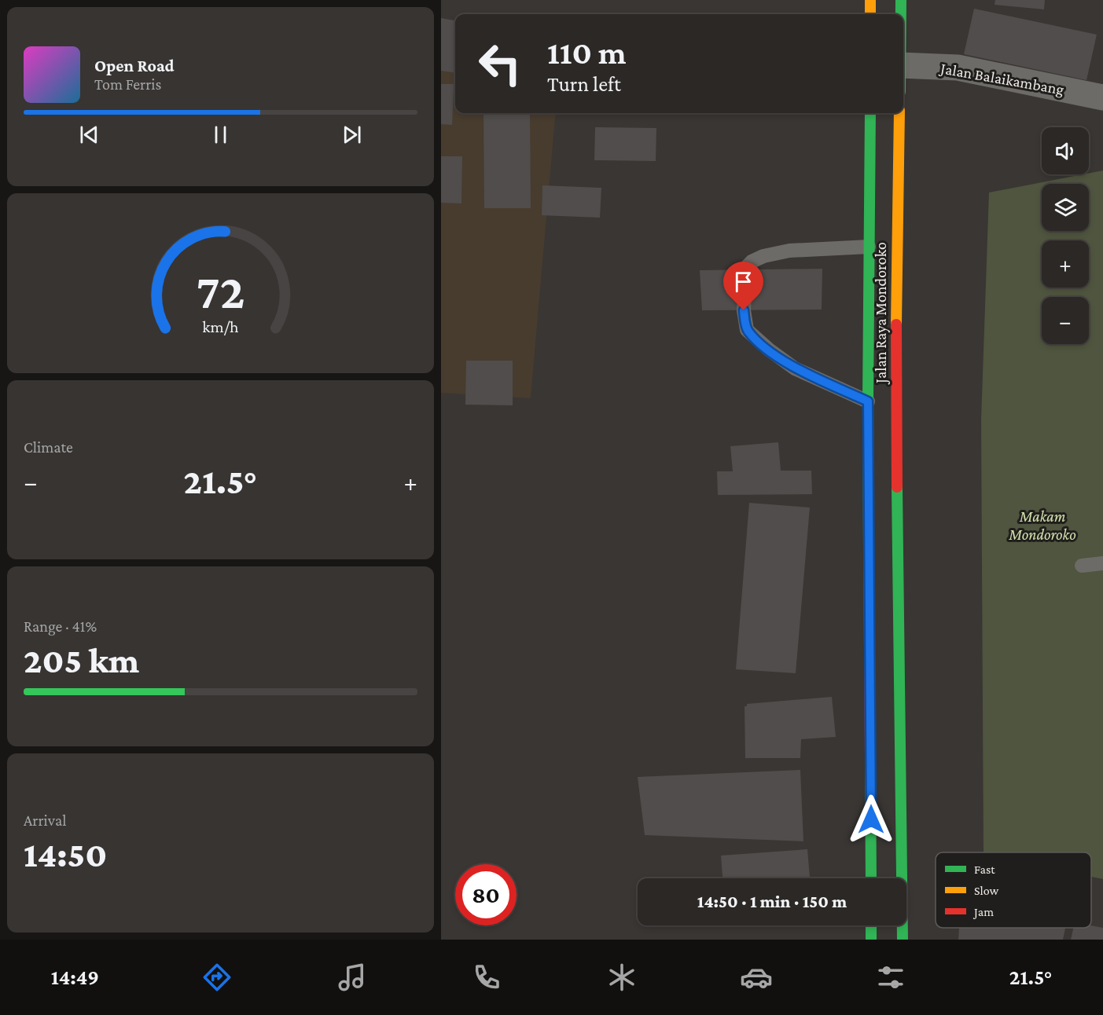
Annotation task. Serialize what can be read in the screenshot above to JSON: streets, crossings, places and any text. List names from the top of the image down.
{
  "streets": {
    "highway": ["Jalan Raya Mondoroko"],
    "street": ["Jalan Balaikambang"]
  },
  "parks": ["Makam Mondoroko"],
  "legend": ["Fast", "Slow", "Jam"],
  "page": {
    "turn": ["110 m", "Turn left"],
    "song": ["Open Road", "Tom Ferris"],
    "map_buttons": ["+", "−"],
    "tile": [
      "Climate",
      ["Range · 41%", "205 km"],
      ["Arrival", "14:50"]
    ],
    "heat": ["−", "21.5°", "+"],
    "limit": "80",
    "trip": "14:50 · 1 min · 150 m",
    "tabs": ["14:49", "21.5°"],
    "gauge": ["72", "km/h"]
  }
}
